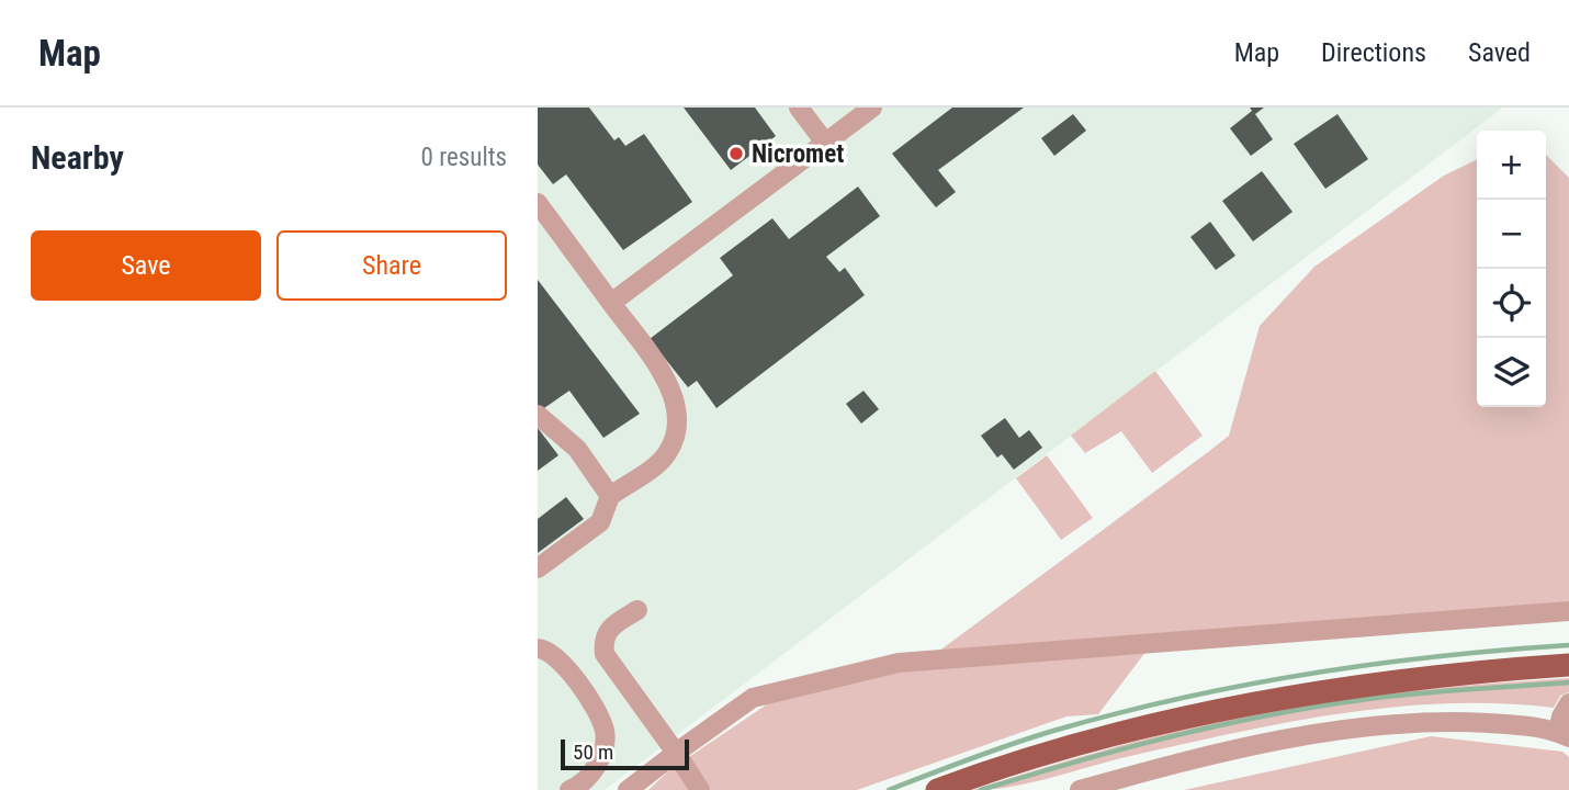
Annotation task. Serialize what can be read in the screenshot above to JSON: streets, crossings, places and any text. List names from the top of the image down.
{
  "places": ["Nicromet"],
  "scale_bar": "50 m",
  "page": {
    "header": "Map",
    "nav": ["Map", "Directions", "Saved"],
    "heading": ["Nearby", "0 results"],
    "map_buttons": ["+", "−"],
    "buttons": ["Save", "Share"],
    "scale": "50 m"
  }
}
